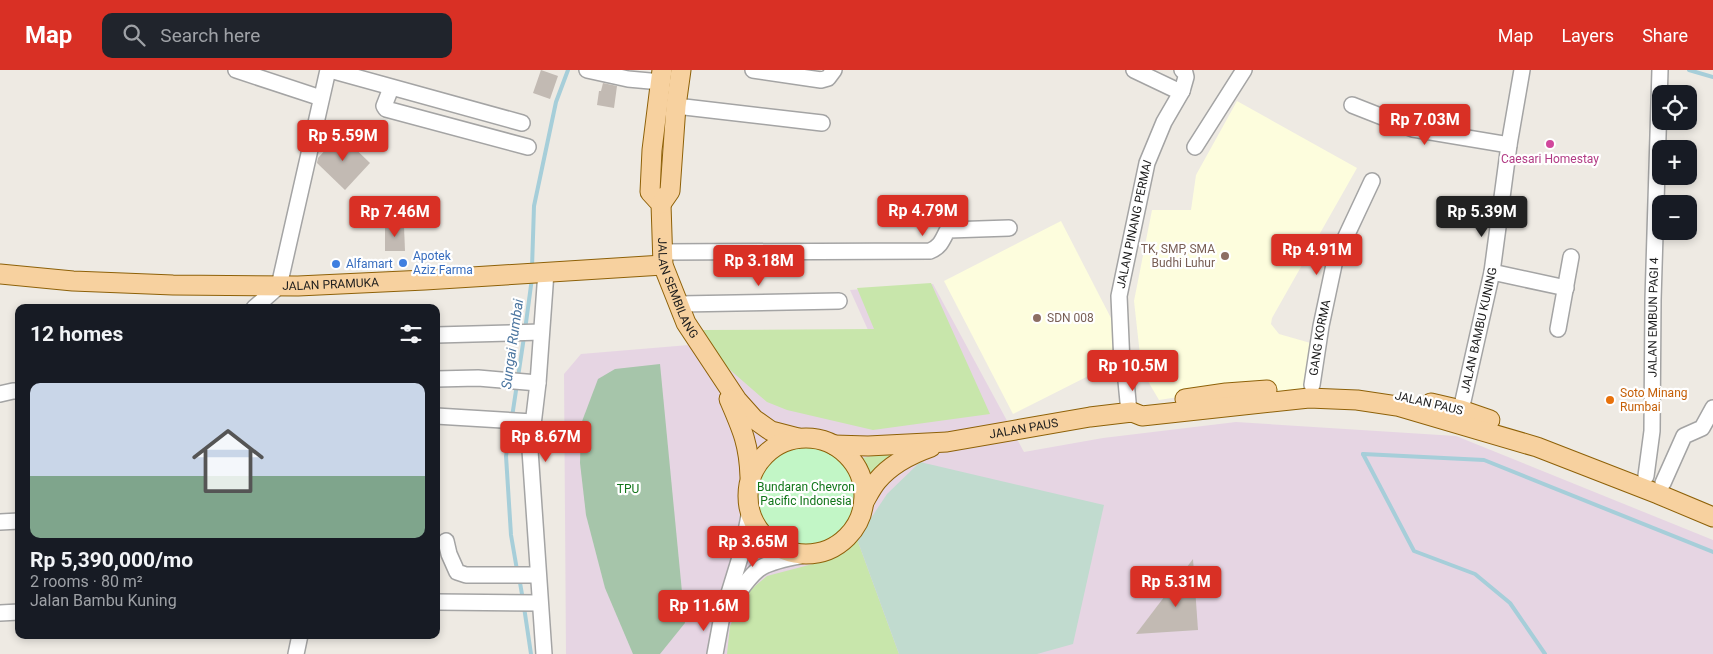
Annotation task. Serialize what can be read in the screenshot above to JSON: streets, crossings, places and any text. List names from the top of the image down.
{
  "streets": {
    "main road": ["JALAN PRAMUKA", "JALAN SEMBILANG", "JALAN PAUS"],
    "street": [
      "JALAN PINANG PERMAI",
      "JALAN EMBUN PAGI 4",
      "JALAN BAMBU KUNING",
      "GANG KORMA"
    ]
  },
  "crossings": [
    ["JALAN PINANG PERMAI", "JALAN PAUS"],
    ["JALAN PRAMUKA", "JALAN SEMBILANG"],
    ["JALAN SEMBILANG", "JALAN PAUS"],
    ["JALAN EMBUN PAGI 4", "JALAN PAUS"],
    ["JALAN BAMBU KUNING", "JALAN PAUS"],
    ["GANG KORMA", "JALAN PAUS"]
  ],
  "water": ["Sungai Rumbai"],
  "parks": ["Bundaran Chevron Pacific Indonesia", "TPU"],
  "places": [
    "Caesari Homestay",
    "TK, SMP, SMA Budhi Luhur",
    "Apotek Aziz Farma",
    "Alfamart",
    "SDN 008",
    "Soto Minang Rumbai"
  ],
  "page": {
    "header": "Map",
    "search": "Search here",
    "nav": ["Map", "Layers", "Share"],
    "map_buttons": ["+", "−"],
    "price": [
      "Rp 7.03M",
      "Rp 5.59M",
      "Rp 4.79M",
      "Rp 7.46M",
      "Rp 5.39M",
      "Rp 4.91M",
      "Rp 3.18M",
      "Rp 10.5M",
      "Rp 8.67M",
      "Rp 3.65M",
      "Rp 5.31M",
      "Rp 11.6M"
    ],
    "heading": "12 homes",
    "list": [
      {
        "name": "Rp 5,390,000/mo",
        "note": "2 rooms · 80 m² · Jalan Bambu Kuning"
      }
    ]
  }
}
